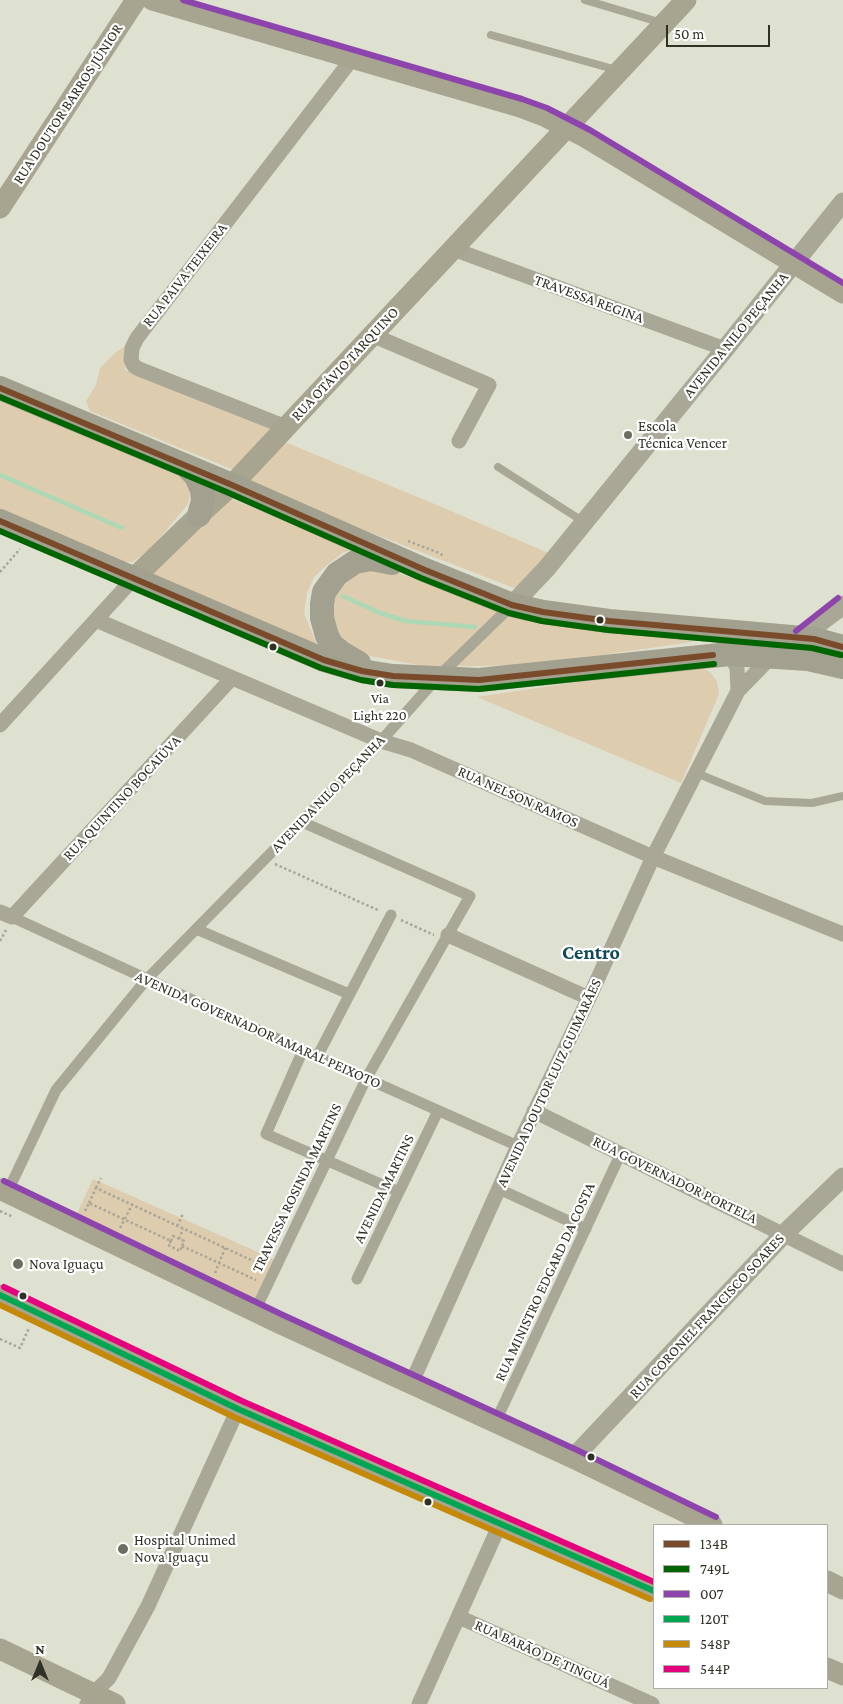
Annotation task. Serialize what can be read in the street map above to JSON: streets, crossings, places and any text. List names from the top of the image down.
{
  "streets": {
    "main road": ["RUA DOUTOR BARROS JÚNIOR", "RUA OTÁVIO TARQUINO"],
    "street": [
      "RUA PAIVA TEIXEIRA",
      "TRAVESSA REGINA",
      "AVENIDA NILO PEÇANHA",
      "RUA NELSON RAMOS",
      "RUA QUINTINO BOCAIÚVA",
      "AVENIDA GOVERNADOR AMARAL PEIXOTO",
      "AVENIDA DOUTOR LUIZ GUIMARÃES",
      "RUA GOVERNADOR PORTELA",
      "TRAVESSA ROSINDA MARTINS",
      "AVENIDA MARTINS",
      "RUA MINISTRO EDGARD DA COSTA",
      "RUA CORONEL FRANCISCO SOARES",
      "RUA BARÃO DE TINGUÁ"
    ]
  },
  "crossings": [
    ["RUA PAIVA TEIXEIRA", "RUA OTÁVIO TARQUINO"],
    ["TRAVESSA REGINA", "AVENIDA NILO PEÇANHA"],
    ["TRAVESSA REGINA", "RUA OTÁVIO TARQUINO"],
    ["AVENIDA NILO PEÇANHA", "RUA NELSON RAMOS"],
    ["AVENIDA NILO PEÇANHA", "AVENIDA GOVERNADOR AMARAL PEIXOTO"],
    ["AVENIDA NILO PEÇANHA", "TRAVESSA ROSINDA MARTINS"],
    ["RUA OTÁVIO TARQUINO", "RUA NELSON RAMOS"],
    ["RUA NELSON RAMOS", "RUA QUINTINO BOCAIÚVA"],
    ["RUA NELSON RAMOS", "AVENIDA DOUTOR LUIZ GUIMARÃES"],
    ["RUA QUINTINO BOCAIÚVA", "AVENIDA GOVERNADOR AMARAL PEIXOTO"],
    ["AVENIDA GOVERNADOR AMARAL PEIXOTO", "AVENIDA DOUTOR LUIZ GUIMARÃES"],
    ["AVENIDA GOVERNADOR AMARAL PEIXOTO", "TRAVESSA ROSINDA MARTINS"],
    ["AVENIDA GOVERNADOR AMARAL PEIXOTO", "AVENIDA MARTINS"],
    ["AVENIDA DOUTOR LUIZ GUIMARÃES", "RUA GOVERNADOR PORTELA"],
    ["RUA GOVERNADOR PORTELA", "RUA MINISTRO EDGARD DA COSTA"],
    ["RUA GOVERNADOR PORTELA", "RUA CORONEL FRANCISCO SOARES"]
  ],
  "districts": ["Centro"],
  "places": [
    "Escola Técnica Vencer",
    "Via Light 220",
    "Nova Iguaçu",
    "Hospital Unimed Nova Iguaçu"
  ],
  "lines": [
    "transit line 007",
    "transit line 134B",
    "transit line 749L",
    "transit line 544P",
    "transit line 120T",
    "transit line 548P"
  ],
  "legend": [
    "134B",
    "749L",
    "007",
    "120T",
    "548P",
    "544P"
  ],
  "scale_bar": "50 m",
  "north": "top"
}
